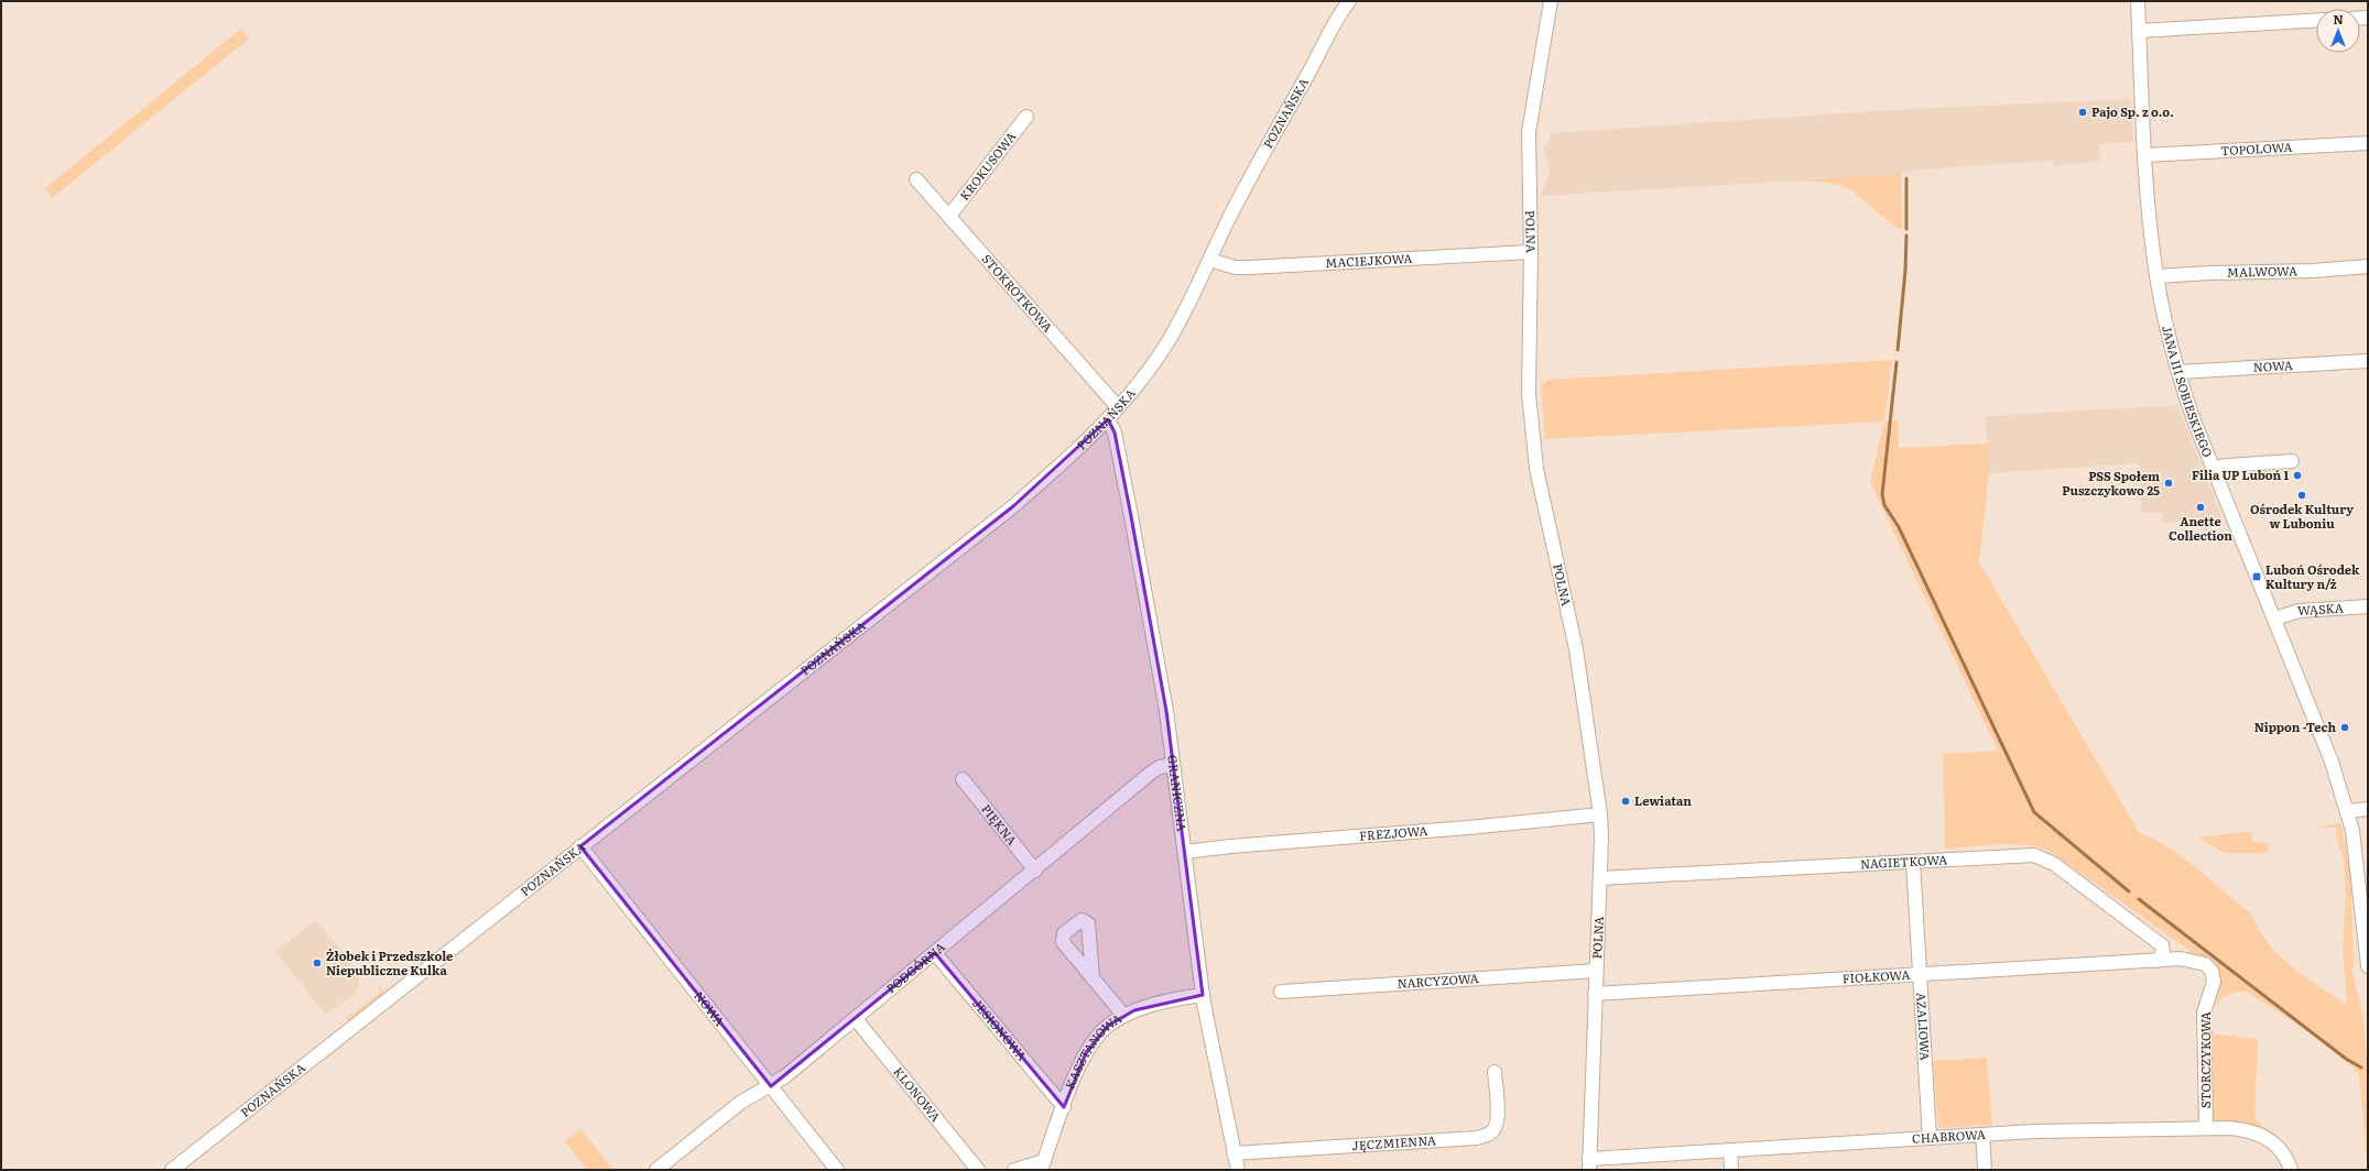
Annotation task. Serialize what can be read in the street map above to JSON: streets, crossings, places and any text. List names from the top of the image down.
{
  "streets": {
    "street": [
      "POZNAŃSKA",
      "TOPOLOWA",
      "KROKUSOWA",
      "POLNA",
      "MACIEJKOWA",
      "MALWOWA",
      "STOKROTKOWA",
      "NOWA",
      "JANA III SOBIESKIEGO",
      "WĄSKA",
      "GRANICZNA",
      "PIĘKNA",
      "FREZJOWA",
      "NAGIETKOWA",
      "PODGÓRNA",
      "FIOŁKOWA",
      "NARCYZOWA",
      "AZALIOWA",
      "JESIONOWA",
      "KASZTANOWA",
      "STORCZYKOWA",
      "KLONOWA",
      "CHABROWA",
      "JĘCZMIENNA"
    ]
  },
  "crossings": [
    ["POZNAŃSKA", "MACIEJKOWA"],
    ["POZNAŃSKA", "STOKROTKOWA"],
    ["POZNAŃSKA", "NOWA"],
    ["POZNAŃSKA", "GRANICZNA"],
    ["TOPOLOWA", "JANA III SOBIESKIEGO"],
    ["KROKUSOWA", "STOKROTKOWA"],
    ["POLNA", "MACIEJKOWA"],
    ["POLNA", "FREZJOWA"],
    ["POLNA", "NAGIETKOWA"],
    ["POLNA", "FIOŁKOWA"],
    ["POLNA", "NARCYZOWA"],
    ["POLNA", "CHABROWA"],
    ["MALWOWA", "JANA III SOBIESKIEGO"],
    ["NOWA", "JANA III SOBIESKIEGO"],
    ["NOWA", "PODGÓRNA"],
    ["JANA III SOBIESKIEGO", "WĄSKA"],
    ["GRANICZNA", "FREZJOWA"],
    ["GRANICZNA", "PODGÓRNA"],
    ["GRANICZNA", "KASZTANOWA"],
    ["GRANICZNA", "JĘCZMIENNA"],
    ["PIĘKNA", "PODGÓRNA"],
    ["NAGIETKOWA", "FIOŁKOWA"],
    ["NAGIETKOWA", "AZALIOWA"],
    ["NAGIETKOWA", "STORCZYKOWA"],
    ["PODGÓRNA", "JESIONOWA"],
    ["PODGÓRNA", "KLONOWA"],
    ["FIOŁKOWA", "AZALIOWA"],
    ["FIOŁKOWA", "STORCZYKOWA"],
    ["AZALIOWA", "CHABROWA"],
    ["JESIONOWA", "KASZTANOWA"],
    ["STORCZYKOWA", "CHABROWA"]
  ],
  "places": {
    "other": [
      "Pajo Sp. z o.o.",
      "Filia UP Luboń 1",
      "PSS Społem Puszczykowo 25",
      "Ośrodek Kultury w Luboniu",
      "Anette Collection",
      "Nippon -Tech",
      "Lewiatan",
      "Żłobek i Przedszkole Niepubliczne Kulka"
    ],
    "transit": ["Luboń Ośrodek Kultury n/ż"]
  },
  "north": "top"
}
